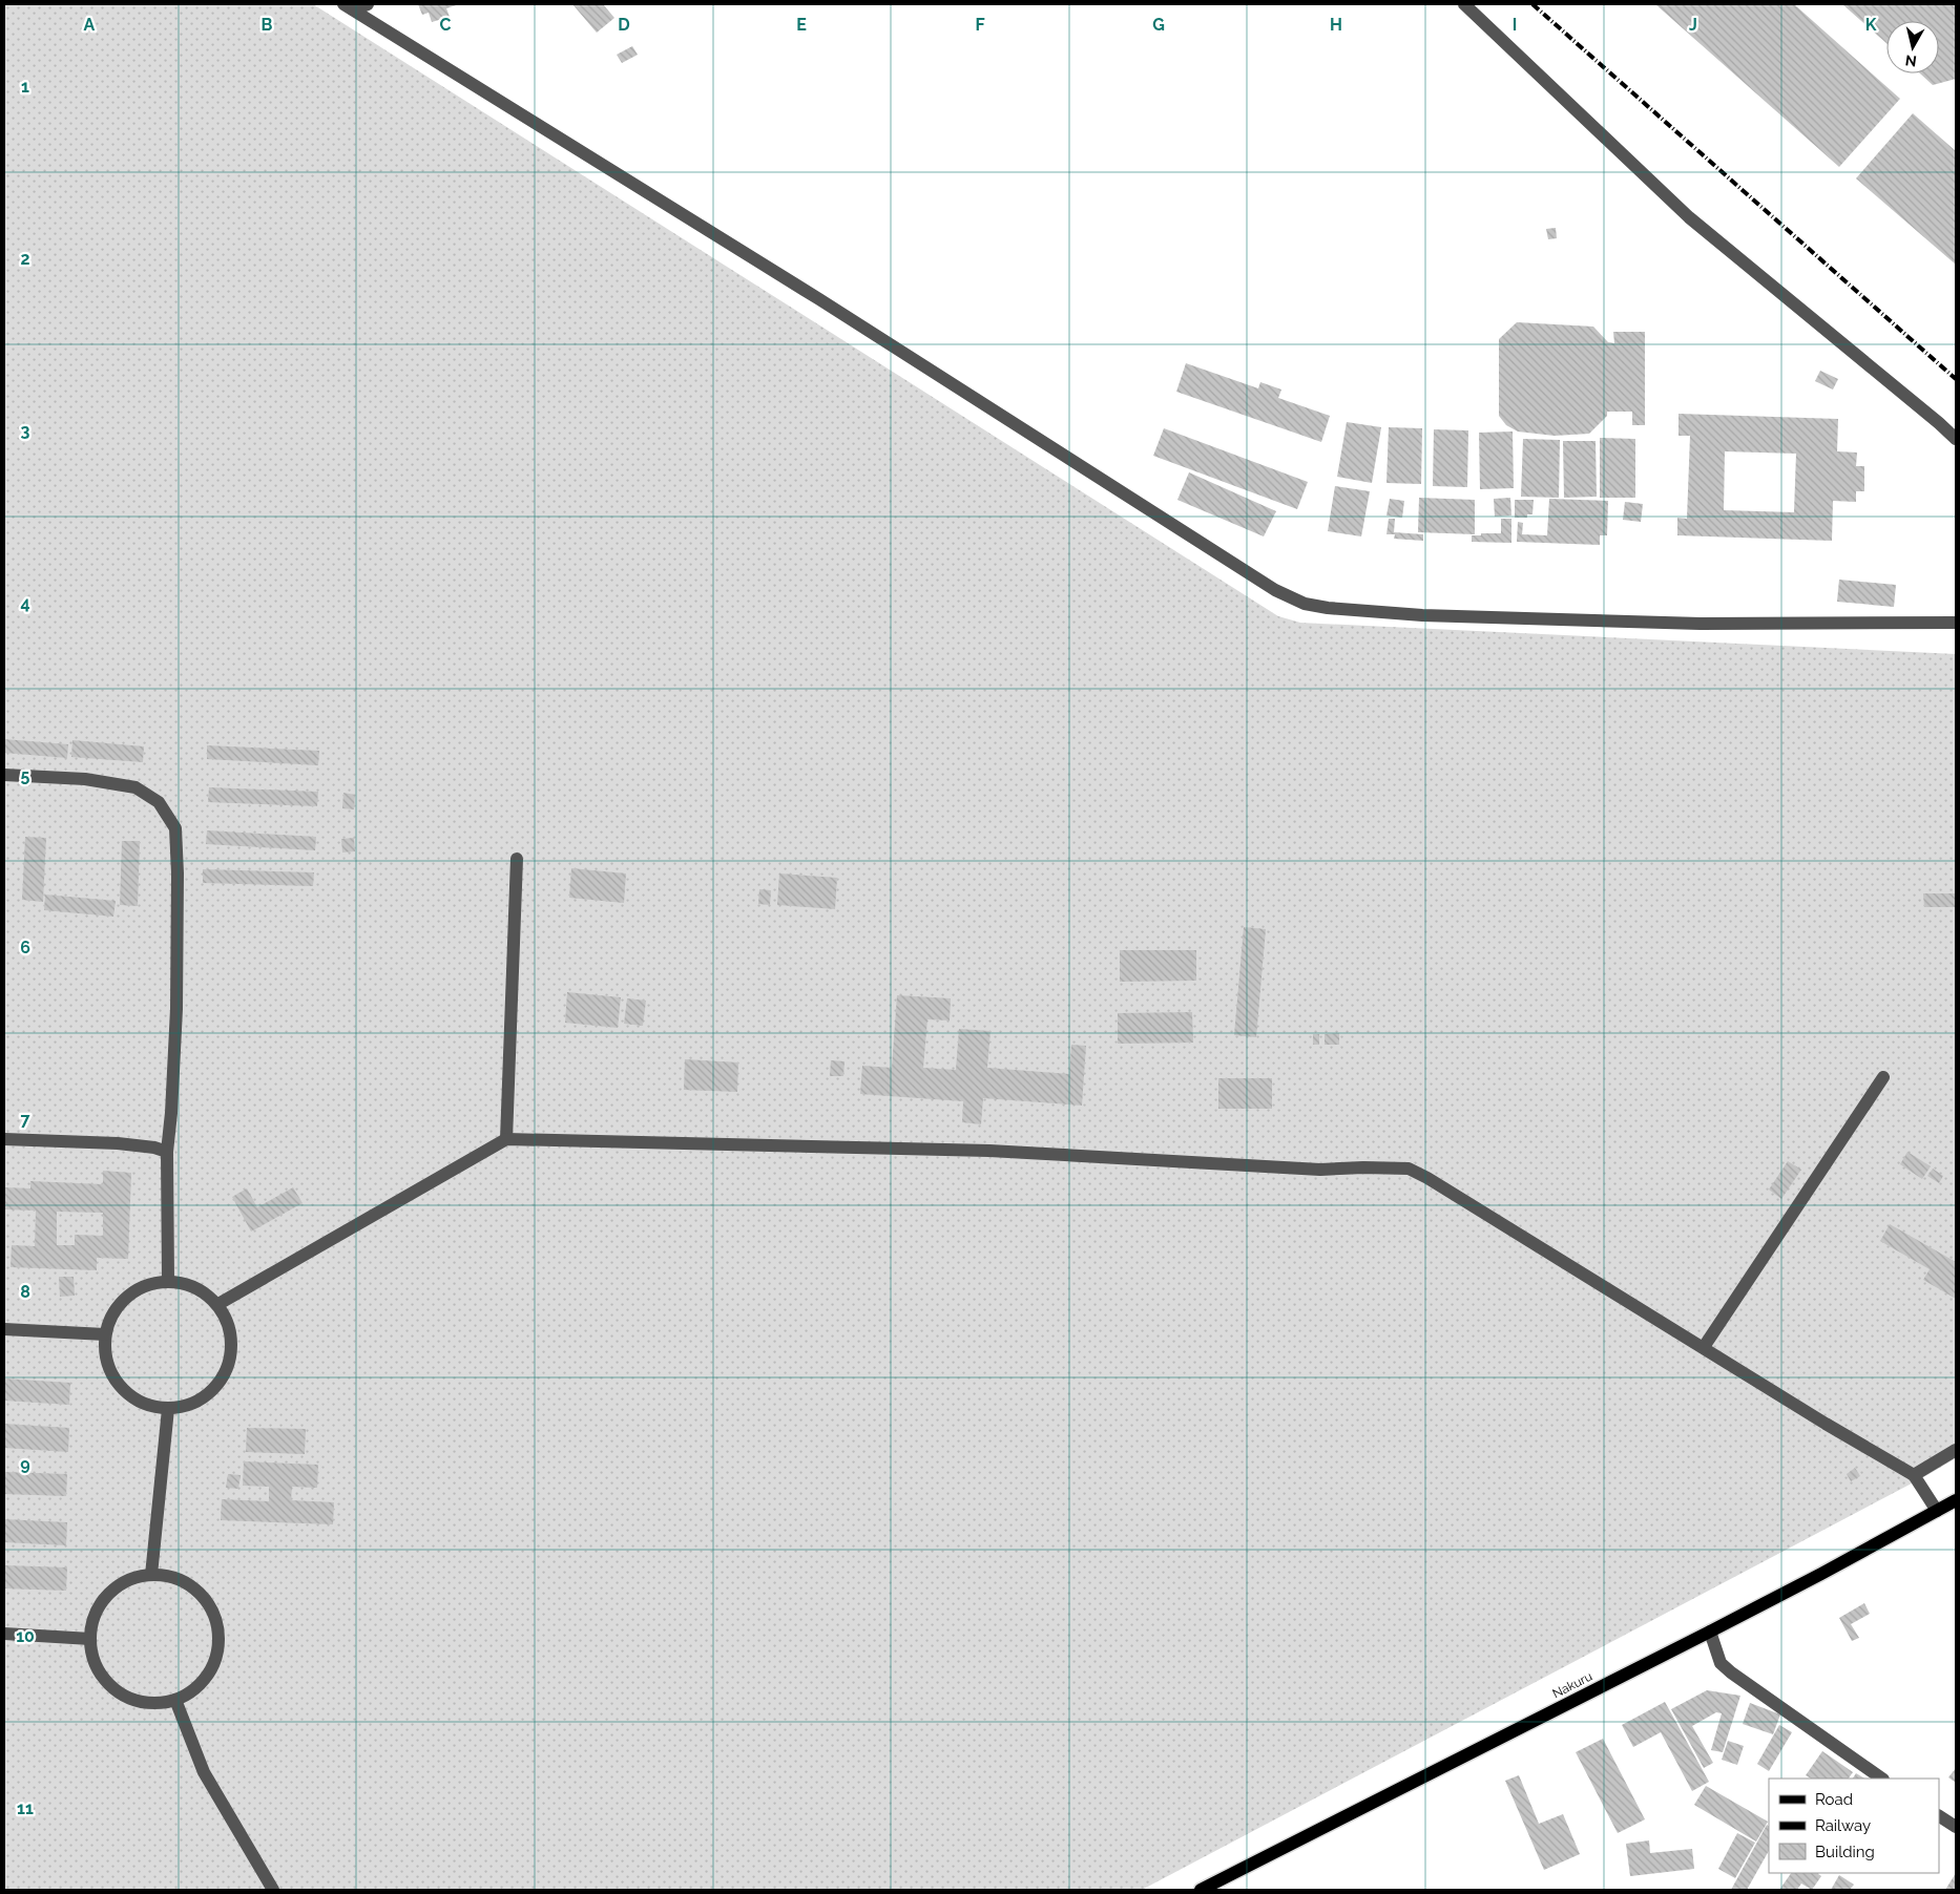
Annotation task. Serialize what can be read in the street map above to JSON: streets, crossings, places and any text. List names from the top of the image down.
{
  "streets": {
    "main road": ["Nakuru"]
  },
  "legend": ["Road", "Railway", "Building"],
  "north": "bottom",
  "grid": {
    "columns": [
      "A",
      "B",
      "C",
      "D",
      "E",
      "F",
      "G",
      "H",
      "I",
      "J",
      "K"
    ],
    "rows": [
      "1",
      "2",
      "3",
      "4",
      "5",
      "6",
      "7",
      "8",
      "9",
      "10",
      "11"
    ]
  }
}
